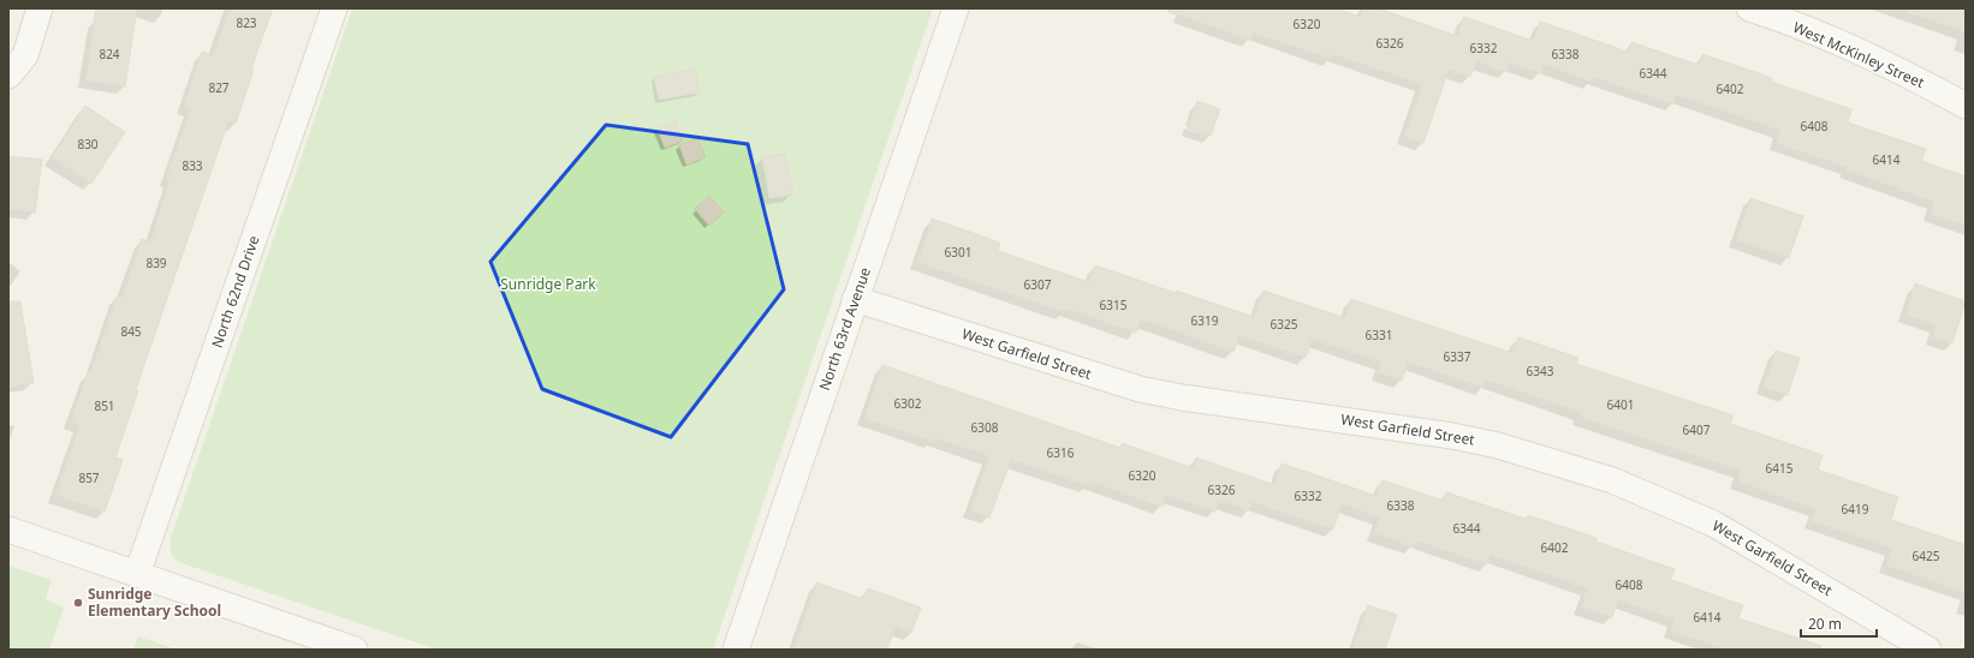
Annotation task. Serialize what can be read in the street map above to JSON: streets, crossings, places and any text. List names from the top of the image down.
{
  "streets": {
    "street": [
      "West McKinley Street",
      "North 62nd Drive",
      "North 63rd Avenue",
      "West Garfield Street"
    ]
  },
  "crossings": [
    ["North 63rd Avenue", "West Garfield Street"]
  ],
  "parks": ["Sunridge Park"],
  "places": ["Sunridge Elementary School"],
  "house_numbers": [
    "823",
    "6320",
    "6326",
    "6332",
    "824",
    "6338",
    "6344",
    "827",
    "6402",
    "6408",
    "830",
    "6414",
    "833",
    "6301",
    "839",
    "6307",
    "6315",
    "6319",
    "6325",
    "845",
    "6331",
    "6337",
    "6343",
    "6302",
    "6401",
    "851",
    "6308",
    "6407",
    "6316",
    "6415",
    "6320",
    "857",
    "6326",
    "6332",
    "6338",
    "6419",
    "6344",
    "6402",
    "6425",
    "6408",
    "6414"
  ],
  "scale_bar": "20 m"
}
